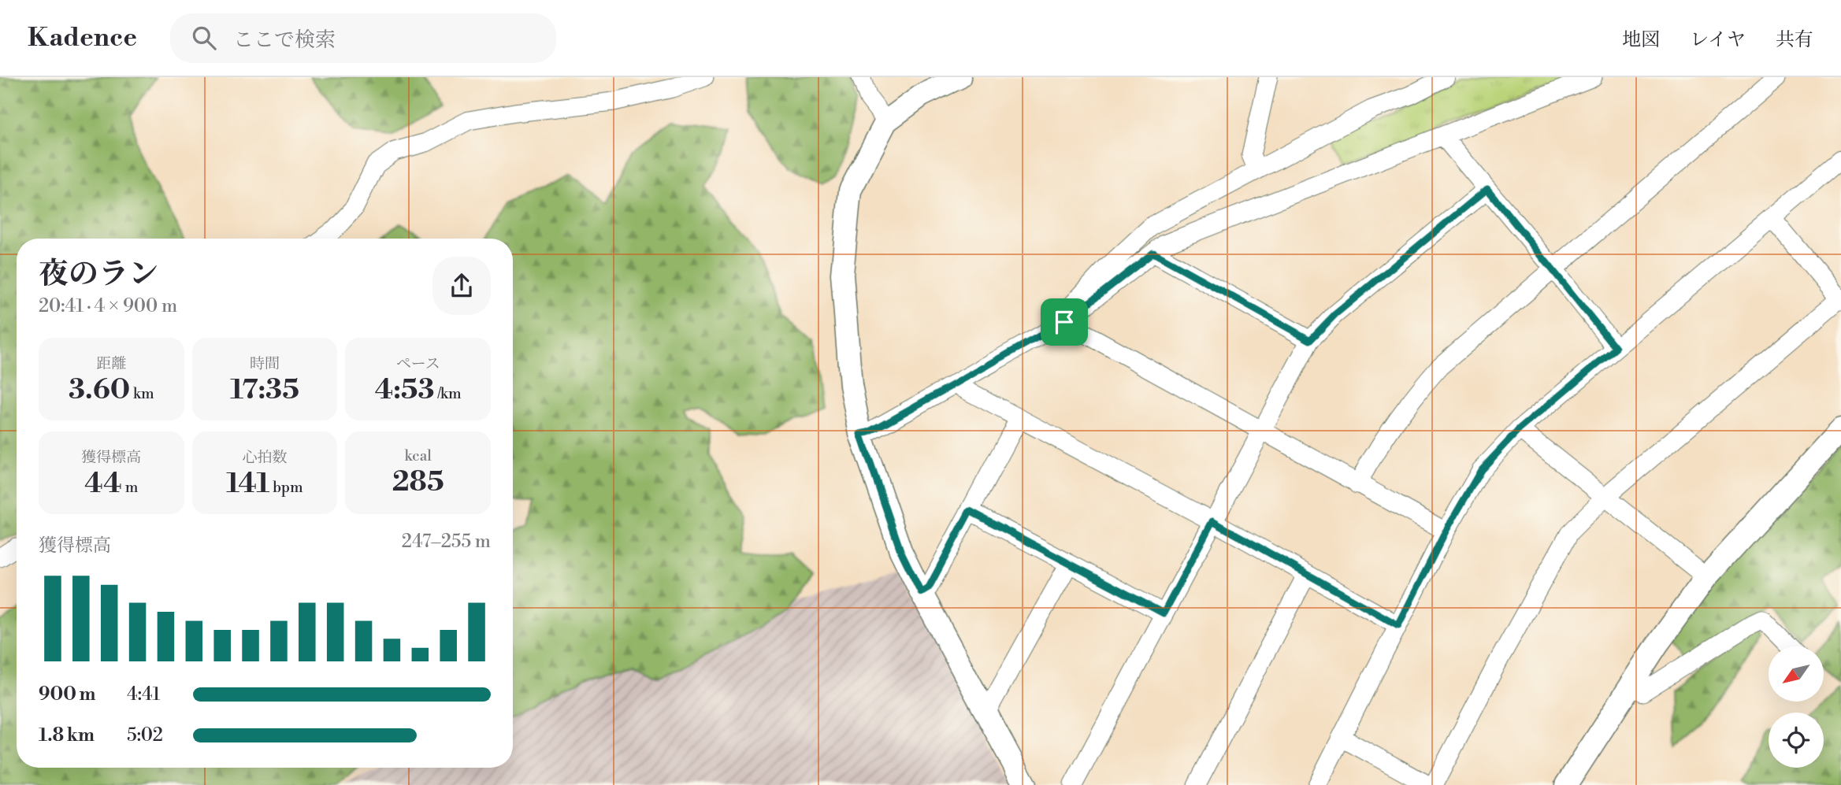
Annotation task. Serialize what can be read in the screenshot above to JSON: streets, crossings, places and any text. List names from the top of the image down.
{
  "north": "bottom left",
  "page": {
    "header": "Kadence",
    "search": "ここで検索",
    "nav": ["地図", "レイヤ", "共有"],
    "heading": ["夜のラン", "20:41 · 4 × 900 m"],
    "stats": [
      ["距離", "3.60 km"],
      ["時間", "17:35"],
      ["ペース", "4:53 /km"],
      ["獲得標高", "44 m"],
      ["心拍数", "141 bpm"],
      ["kcal", "285"]
    ],
    "chart": ["獲得標高", "247–255 m"],
    "list": [
      {
        "name": "900 m",
        "note": "4:41"
      },
      {
        "name": "1.8 km",
        "note": "5:02"
      }
    ]
  }
}
